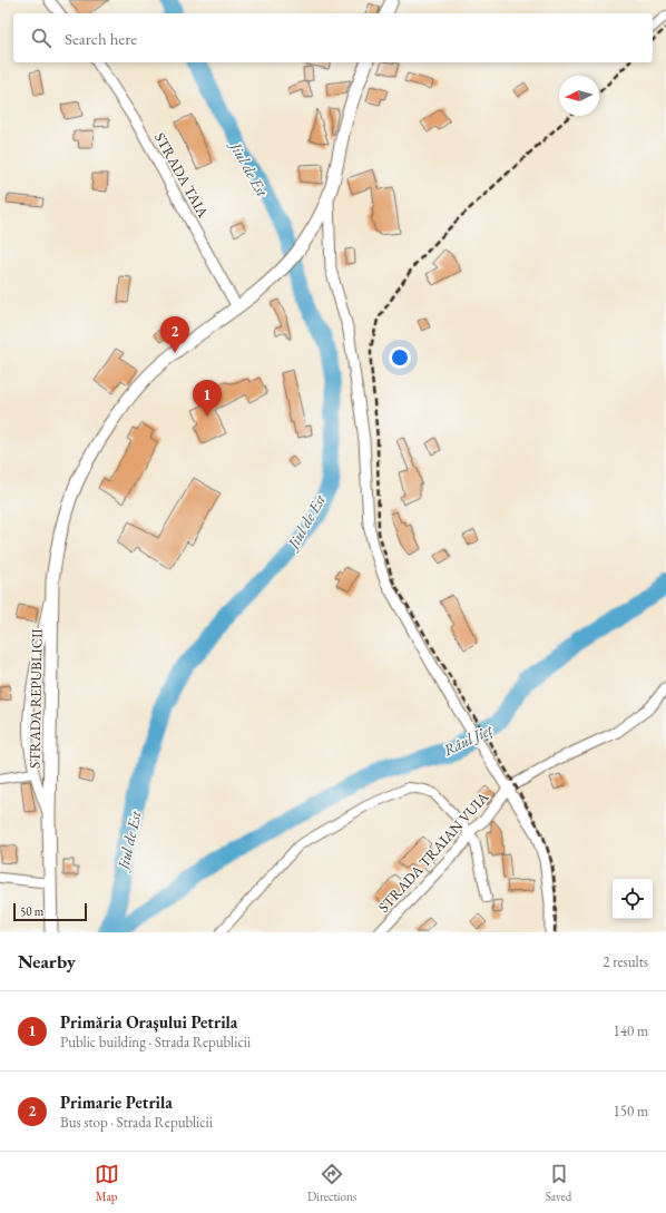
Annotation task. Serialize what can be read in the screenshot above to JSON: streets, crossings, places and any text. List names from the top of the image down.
{
  "streets": {
    "main road": ["STRADA REPUBLICII"],
    "street": ["STRADA TAIA", "STRADA TRAIAN VUIA"]
  },
  "crossings": [
    ["STRADA TAIA", "STRADA REPUBLICII"]
  ],
  "water": ["Jiul de Est", "Râul Jieț"],
  "scale_bar": "50 m",
  "north": "left",
  "page": {
    "search": "Search here",
    "pins": ["2", "1"],
    "scale": "50 m",
    "heading": ["Nearby", "2 results"],
    "list": [
      {
        "mark": "1",
        "name": "Primăria Orașului Petrila",
        "note": "Public building · Strada Republicii",
        "value": "140 m"
      },
      {
        "mark": "2",
        "name": "Primarie Petrila",
        "note": "Bus stop · Strada Republicii",
        "value": "150 m"
      }
    ],
    "nav": ["Map", "Directions", "Saved"]
  }
}
